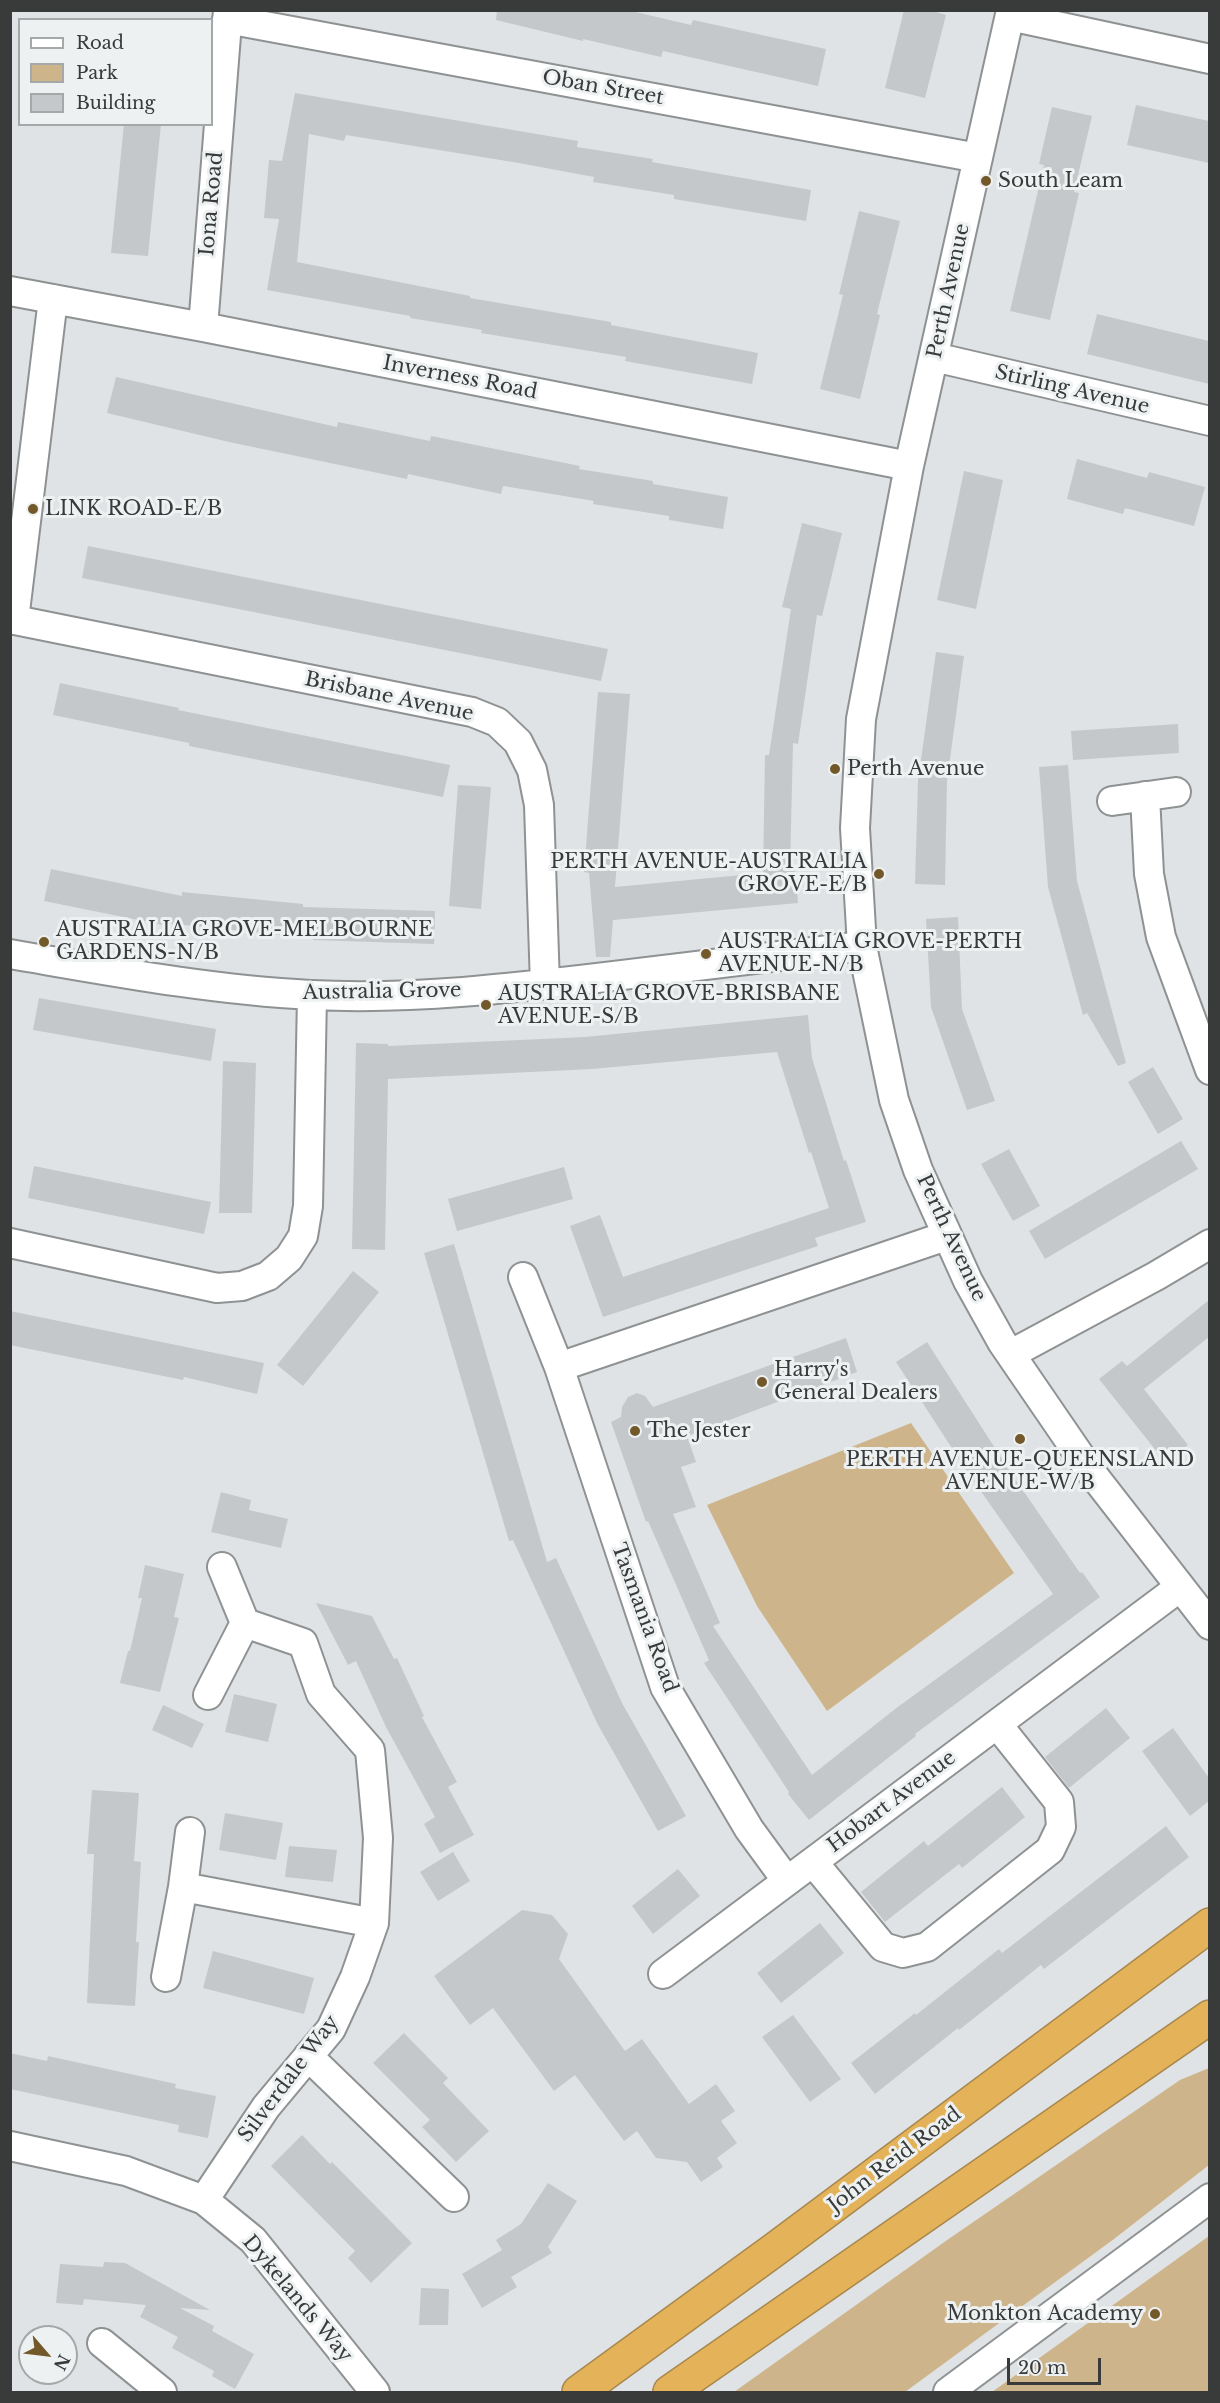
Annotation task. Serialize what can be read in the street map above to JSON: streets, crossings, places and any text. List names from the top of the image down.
{
  "streets": {
    "highway": ["John Reid Road"],
    "street": [
      "Oban Street",
      "Iona Road",
      "Perth Avenue",
      "Inverness Road",
      "Stirling Avenue",
      "Brisbane Avenue",
      "Australia Grove",
      "Tasmania Road",
      "Hobart Avenue",
      "Silverdale Way",
      "Dykelands Way"
    ]
  },
  "crossings": [
    ["Oban Street", "Iona Road"],
    ["Oban Street", "Perth Avenue"],
    ["Iona Road", "Inverness Road"],
    ["Perth Avenue", "Inverness Road"],
    ["Perth Avenue", "Stirling Avenue"],
    ["Perth Avenue", "Australia Grove"],
    ["Perth Avenue", "Hobart Avenue"],
    ["Brisbane Avenue", "Australia Grove"],
    ["Silverdale Way", "Dykelands Way"]
  ],
  "places": [
    "South Leam",
    "LINK ROAD-E/B",
    "Perth Avenue",
    "PERTH AVENUE-AUSTRALIA GROVE-E/B",
    "AUSTRALIA GROVE-MELBOURNE GARDENS-N/B",
    "AUSTRALIA GROVE-PERTH AVENUE-N/B",
    "AUSTRALIA GROVE-BRISBANE AVENUE-S/B",
    "Harry's General Dealers",
    "The Jester",
    "PERTH AVENUE-QUEENSLAND AVENUE-W/B",
    "Monkton Academy"
  ],
  "legend": ["Road", "Park", "Building"],
  "scale_bar": "20 m",
  "north": "bottom right"
}
